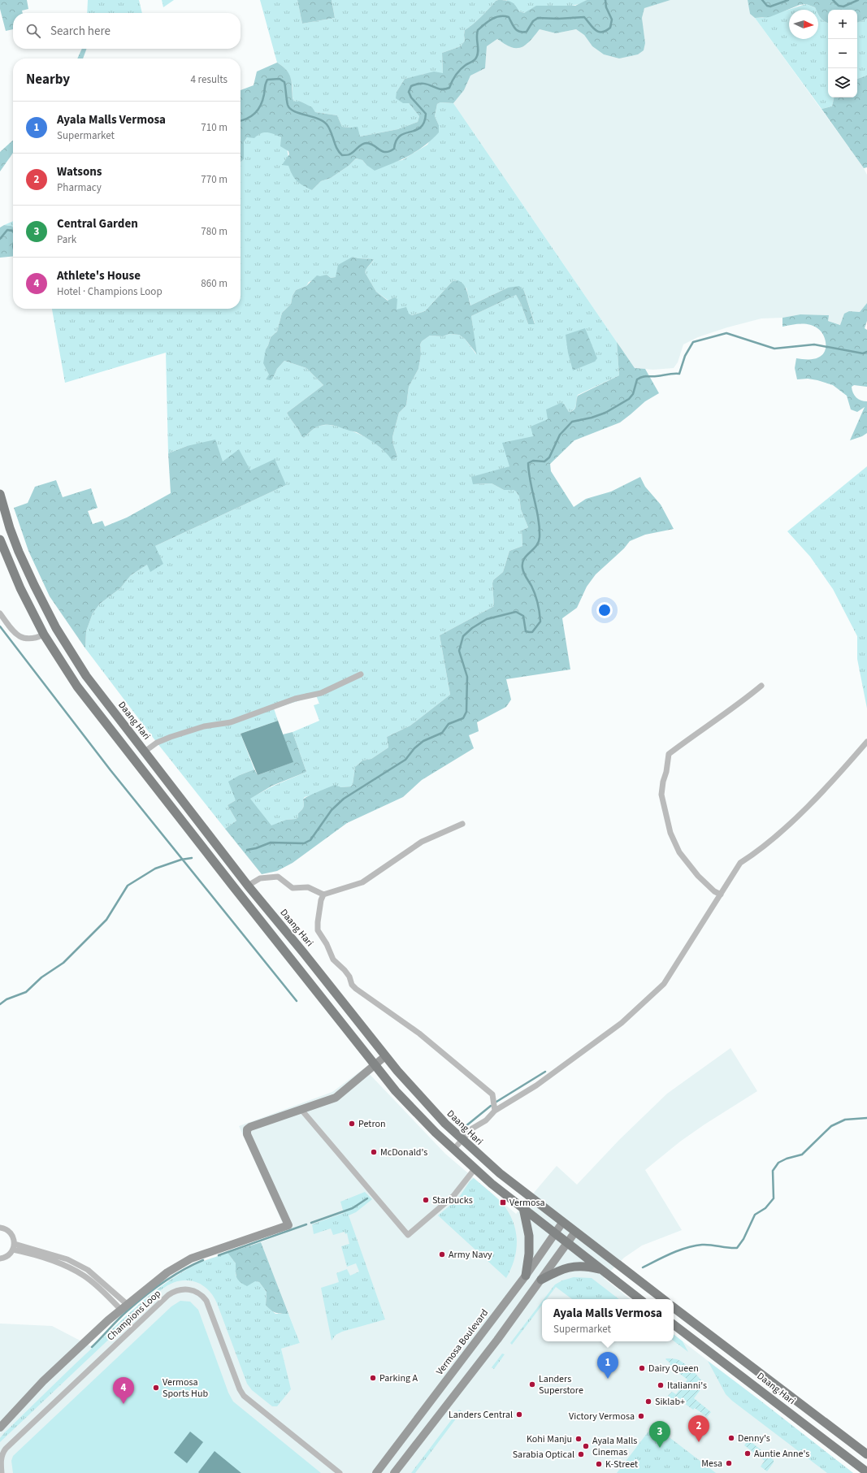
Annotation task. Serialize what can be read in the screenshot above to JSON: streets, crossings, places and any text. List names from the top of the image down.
{
  "streets": {
    "main road": ["Daang Hari", "Vermosa Boulevard"],
    "street": ["Champions Loop"]
  },
  "crossings": [
    ["Daang Hari", "Vermosa Boulevard"]
  ],
  "places": {
    "other": [
      "Petron",
      "McDonald's",
      "Starbucks",
      "Army Navy",
      "Dairy Queen",
      "Parking A",
      "Landers Superstore",
      "Italianni's",
      "Vermosa Sports Hub",
      "Siklab+",
      "Landers Central",
      "Victory Vermosa",
      "Denny's",
      "Kohi Manju",
      "Ayala Malls Cinemas",
      "Auntie Anne's",
      "Sarabia Optical",
      "Mesa",
      "K-Street"
    ],
    "transit": ["Vermosa"]
  },
  "north": "right",
  "page": {
    "map_buttons": ["+", "−"],
    "search": "Search here",
    "heading": ["Nearby", "4 results"],
    "list": [
      {
        "mark": "1",
        "name": "Ayala Malls Vermosa",
        "note": "Supermarket",
        "value": "710 m"
      },
      {
        "mark": "2",
        "name": "Watsons",
        "note": "Pharmacy",
        "value": "770 m"
      },
      {
        "mark": "3",
        "name": "Central Garden",
        "note": "Park",
        "value": "780 m"
      },
      {
        "mark": "4",
        "name": "Athlete's House",
        "note": "Hotel · Champions Loop",
        "value": "860 m"
      }
    ],
    "popup": ["Ayala Malls Vermosa", "Supermarket"],
    "pins": [
      "1",
      "4",
      "2",
      "3"
    ]
  }
}
